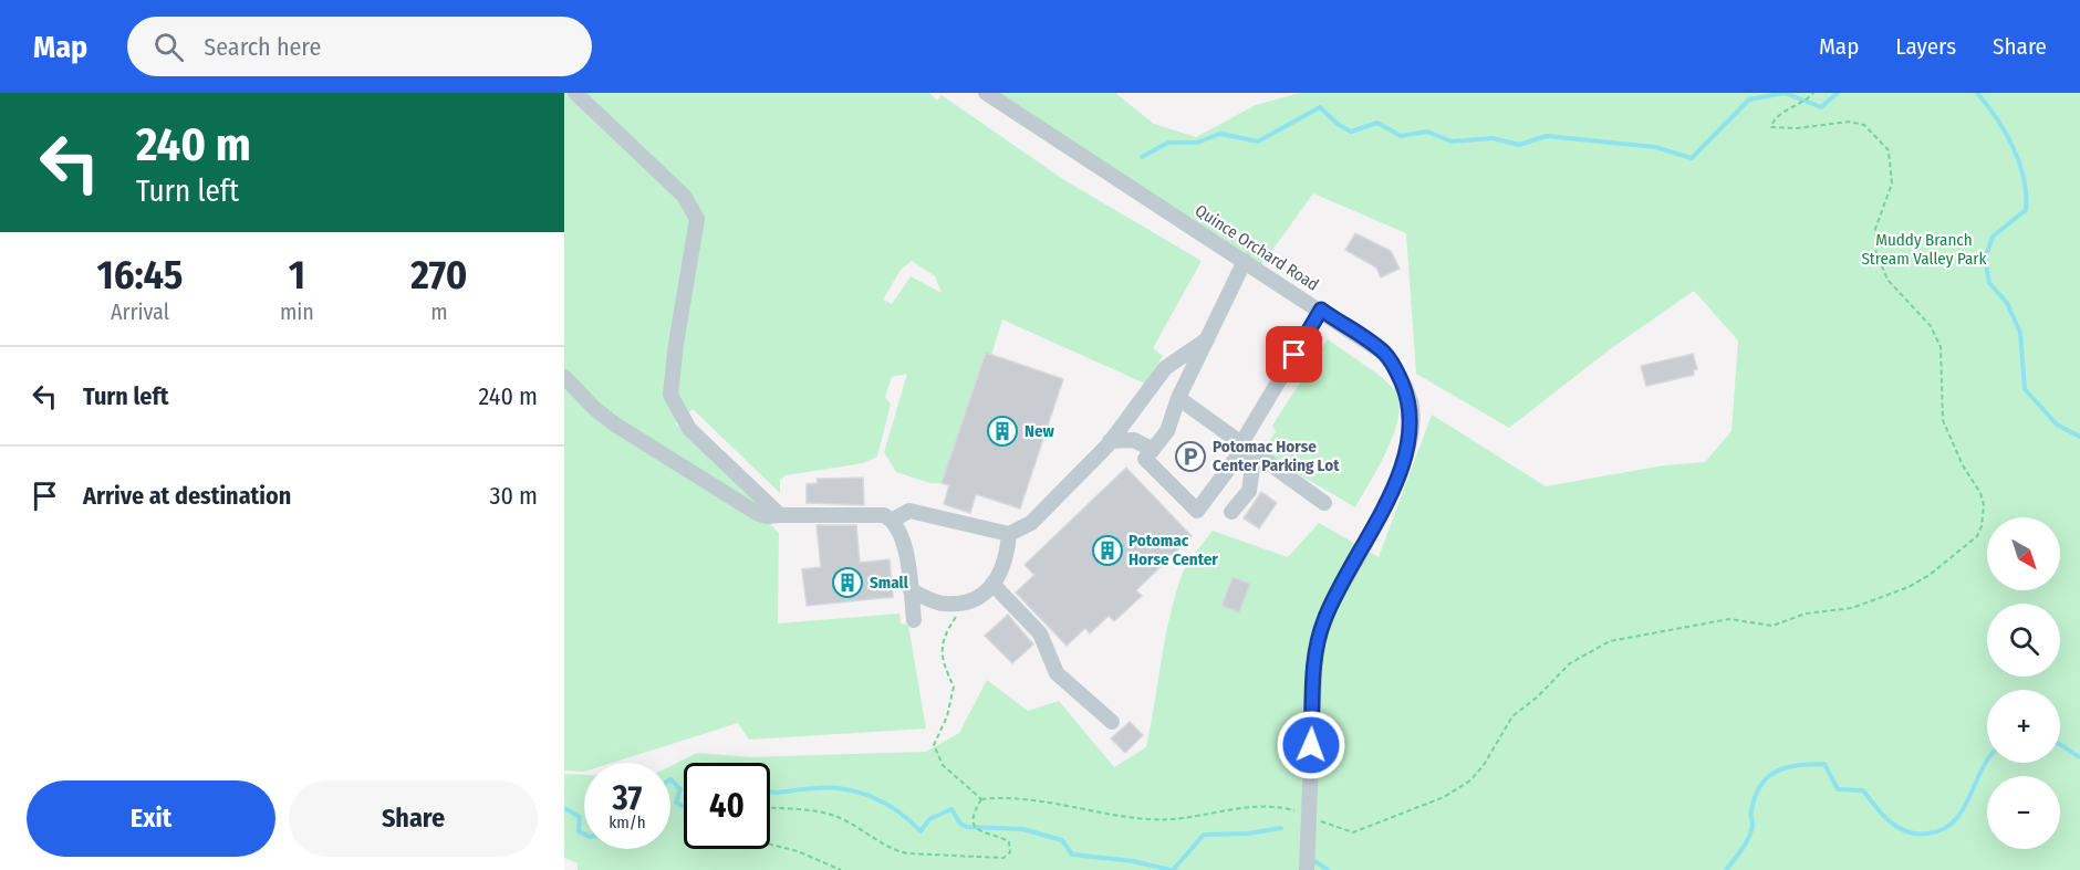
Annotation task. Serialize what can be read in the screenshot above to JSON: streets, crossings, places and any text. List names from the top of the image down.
{
  "streets": {
    "street": ["Quince Orchard Road"]
  },
  "parks": ["Muddy Branch Stream Valley Park"],
  "places": {
    "building": ["New", "Potomac Horse Center", "Small"],
    "parking": ["Potomac Horse Center Parking Lot"]
  },
  "north": "bottom right",
  "page": {
    "header": "Map",
    "search": "Search here",
    "nav": ["Map", "Layers", "Share"],
    "turn": ["240 m", "Turn left"],
    "eta": [
      "16:45",
      "Arrival",
      "1",
      "min",
      "270",
      "m"
    ],
    "list": [
      {
        "name": "Turn left",
        "value": "240 m"
      },
      {
        "name": "Arrive at destination",
        "value": "30 m"
      }
    ],
    "map_buttons": ["+", "−"],
    "speed": "37 km/h",
    "limit": "40",
    "buttons": ["Exit", "Share"]
  }
}
